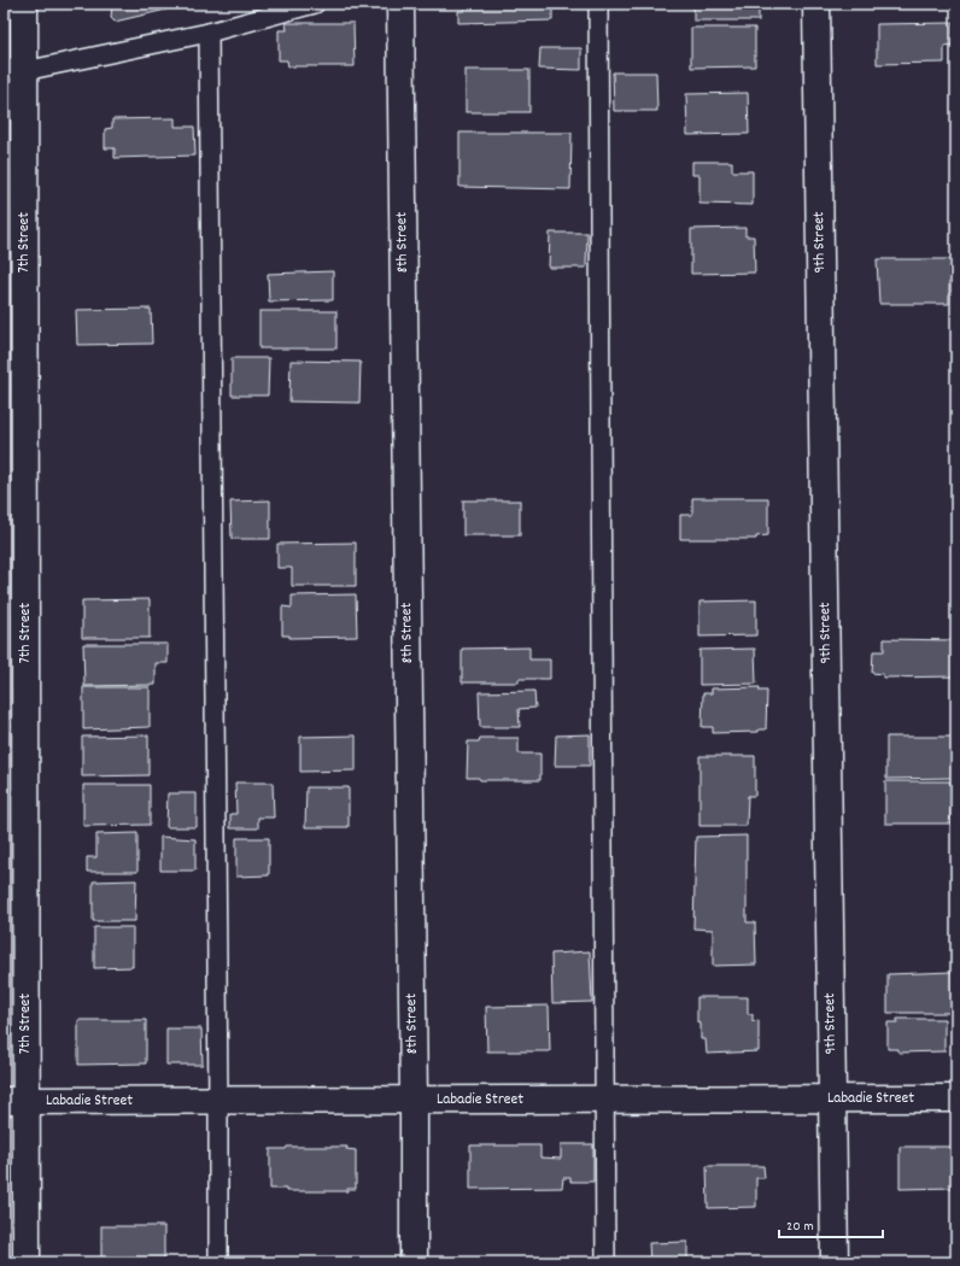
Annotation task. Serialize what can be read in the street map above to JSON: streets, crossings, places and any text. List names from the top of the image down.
{
  "streets": {
    "street": [
      "7th Street",
      "8th Street",
      "9th Street",
      "Labadie Street"
    ]
  },
  "crossings": [
    ["7th Street", "Labadie Street"],
    ["8th Street", "Labadie Street"],
    ["9th Street", "Labadie Street"]
  ],
  "scale_bar": "20 m"
}
